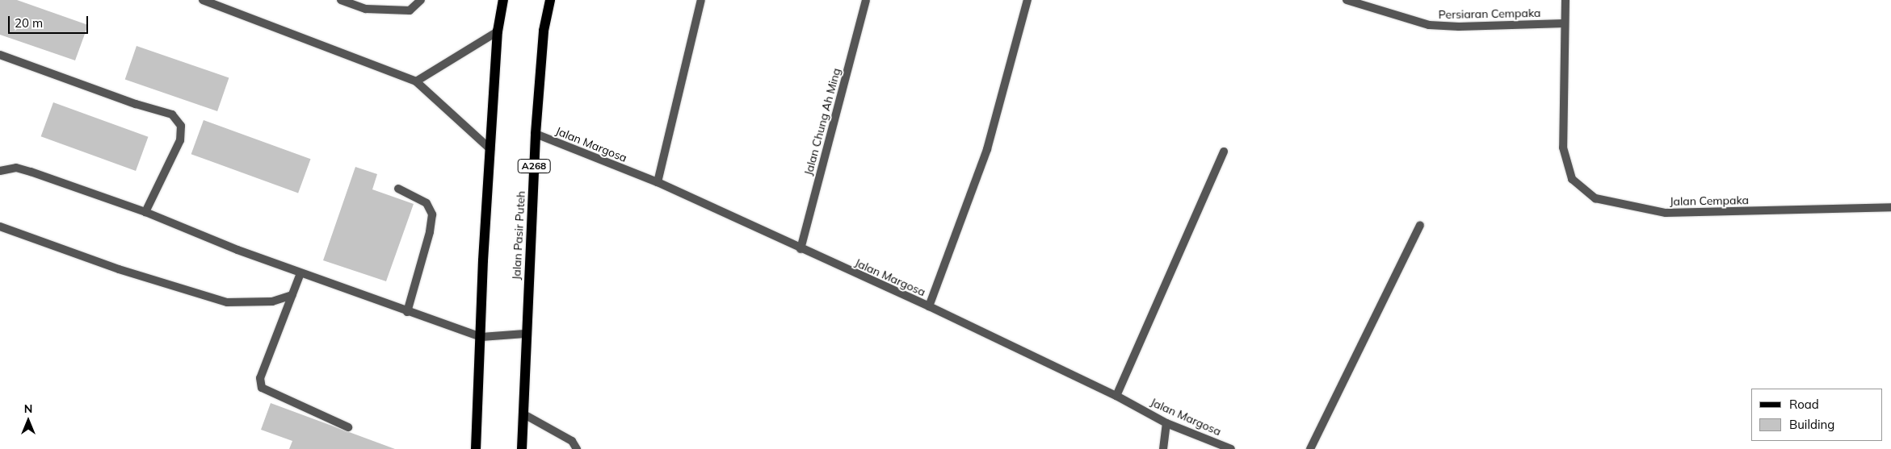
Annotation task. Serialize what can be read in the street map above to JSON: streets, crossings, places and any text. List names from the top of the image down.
{
  "streets": {
    "main road": ["A268", "Jalan Pasir Puteh"],
    "street": [
      "Persiaran Cempaka",
      "Jalan Chung Ah Ming",
      "Jalan Margosa",
      "Jalan Cempaka"
    ]
  },
  "crossings": [
    ["Persiaran Cempaka", "Jalan Cempaka"],
    ["Jalan Chung Ah Ming", "Jalan Margosa"],
    ["Jalan Margosa", "Jalan Pasir Puteh"]
  ],
  "legend": ["Road", "Building"],
  "scale_bar": "20 m",
  "north": "top"
}
